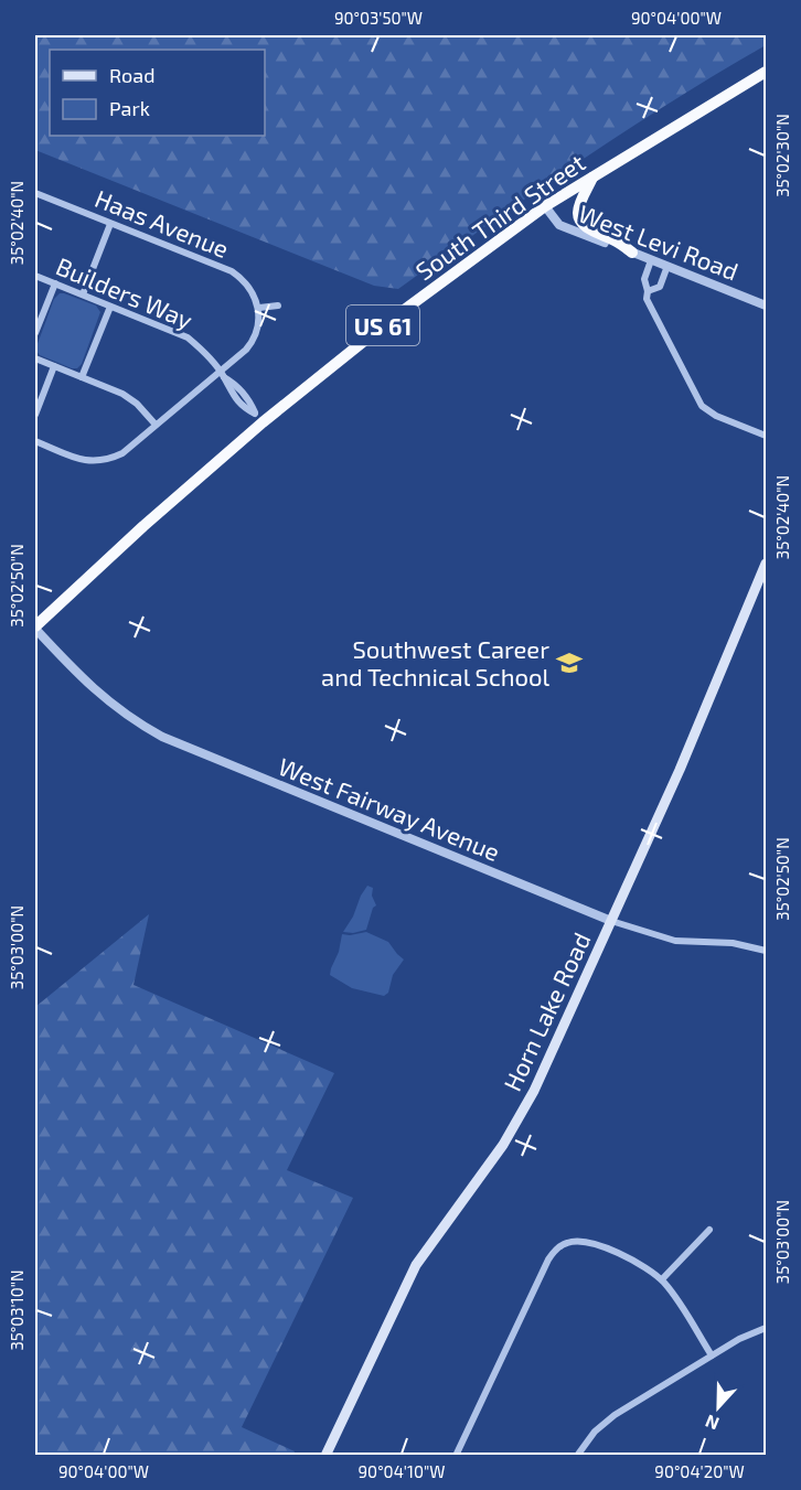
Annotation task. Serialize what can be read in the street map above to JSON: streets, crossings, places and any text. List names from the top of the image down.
{
  "streets": {
    "highway": ["South Third Street", "US 61"],
    "main road": ["Horn Lake Road"],
    "street": [
      "Haas Avenue",
      "West Levi Road",
      "Builders Way",
      "West Fairway Avenue"
    ]
  },
  "crossings": [
    ["South Third Street", "West Levi Road"],
    ["South Third Street", "Builders Way"],
    ["South Third Street", "West Fairway Avenue"],
    ["West Fairway Avenue", "Horn Lake Road"]
  ],
  "places": {
    "school or university": ["Southwest Career and Technical School"]
  },
  "legend": ["Road", "Park"],
  "north": "bottom",
  "coordinates": [
    "90°03'50\"W",
    "90°04'00\"W",
    "35°02'30\"N",
    "35°02'40\"N",
    "35°02'50\"N",
    "35°03'00\"N",
    "35°03'10\"N",
    "90°04'10\"W",
    "90°04'20\"W"
  ]
}
